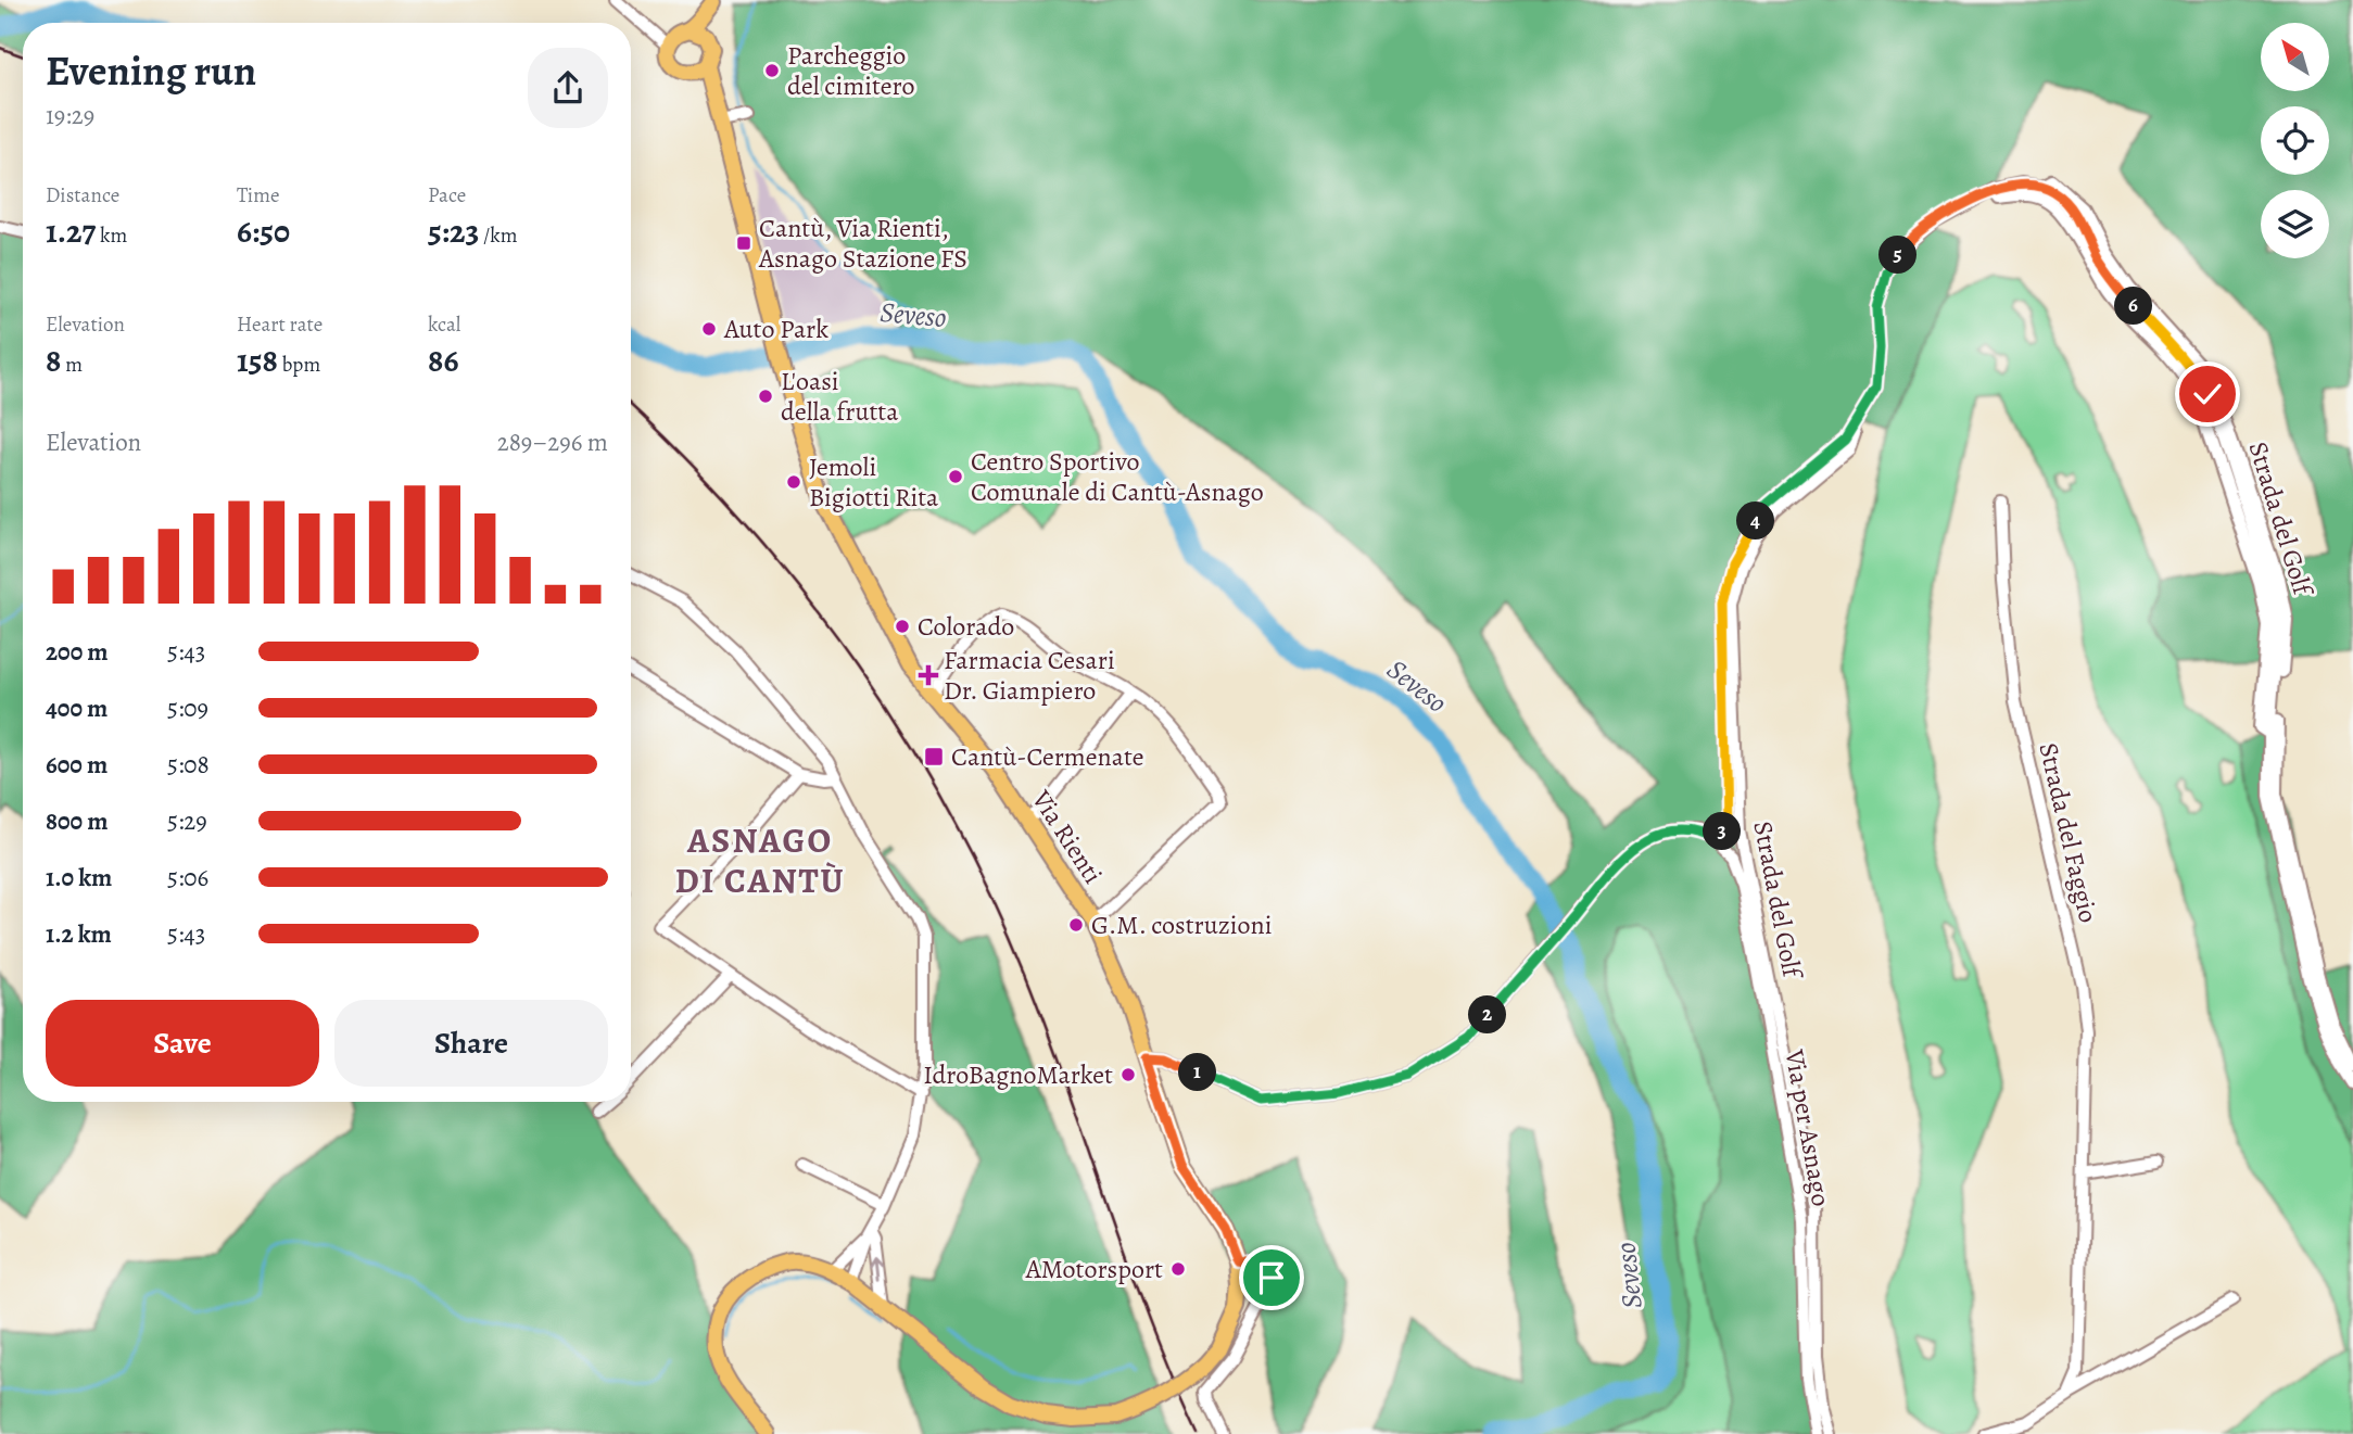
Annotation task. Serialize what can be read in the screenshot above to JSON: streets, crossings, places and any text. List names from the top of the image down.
{
  "streets": {
    "main road": ["Via Rienti"],
    "street": ["Strada del Golf", "Strada del Faggio", "Via per Asnago"]
  },
  "crossings": [
    ["Strada del Golf", "Via per Asnago"]
  ],
  "districts": ["ASNAGO DI CANTÙ"],
  "water": ["Seveso"],
  "places": {
    "other": [
      "Parcheggio del cimitero",
      "Auto Park",
      "L'oasi della frutta",
      "Centro Sportivo Comunale di Cantù-Asnago",
      "Jemoli Bigiotti Rita",
      "Colorado",
      "G.M. costruzioni",
      "IdroBagnoMarket",
      "AMotorsport"
    ],
    "transit": ["Cantù, Via Rienti, Asnago Stazione FS", "Cantù-Cermenate"],
    "health": ["Farmacia Cesari Dr. Giampiero"]
  },
  "north": "top left",
  "page": {
    "heading": ["Evening run", "19:29"],
    "stats": [
      ["Distance", "1.27 km"],
      ["Time", "6:50"],
      ["Pace", "5:23 /km"],
      ["Elevation", "8 m"],
      ["Heart rate", "158 bpm"],
      ["kcal", "86"]
    ],
    "pins": [
      "5",
      "6",
      "4",
      "3",
      "2",
      "1"
    ],
    "chart": ["Elevation", "289–296 m"],
    "list": [
      {
        "name": "200 m",
        "note": "5:43"
      },
      {
        "name": "400 m",
        "note": "5:09"
      },
      {
        "name": "600 m",
        "note": "5:08"
      },
      {
        "name": "800 m",
        "note": "5:29"
      },
      {
        "name": "1.0 km",
        "note": "5:06"
      },
      {
        "name": "1.2 km",
        "note": "5:43"
      }
    ],
    "buttons": ["Save", "Share"]
  }
}
